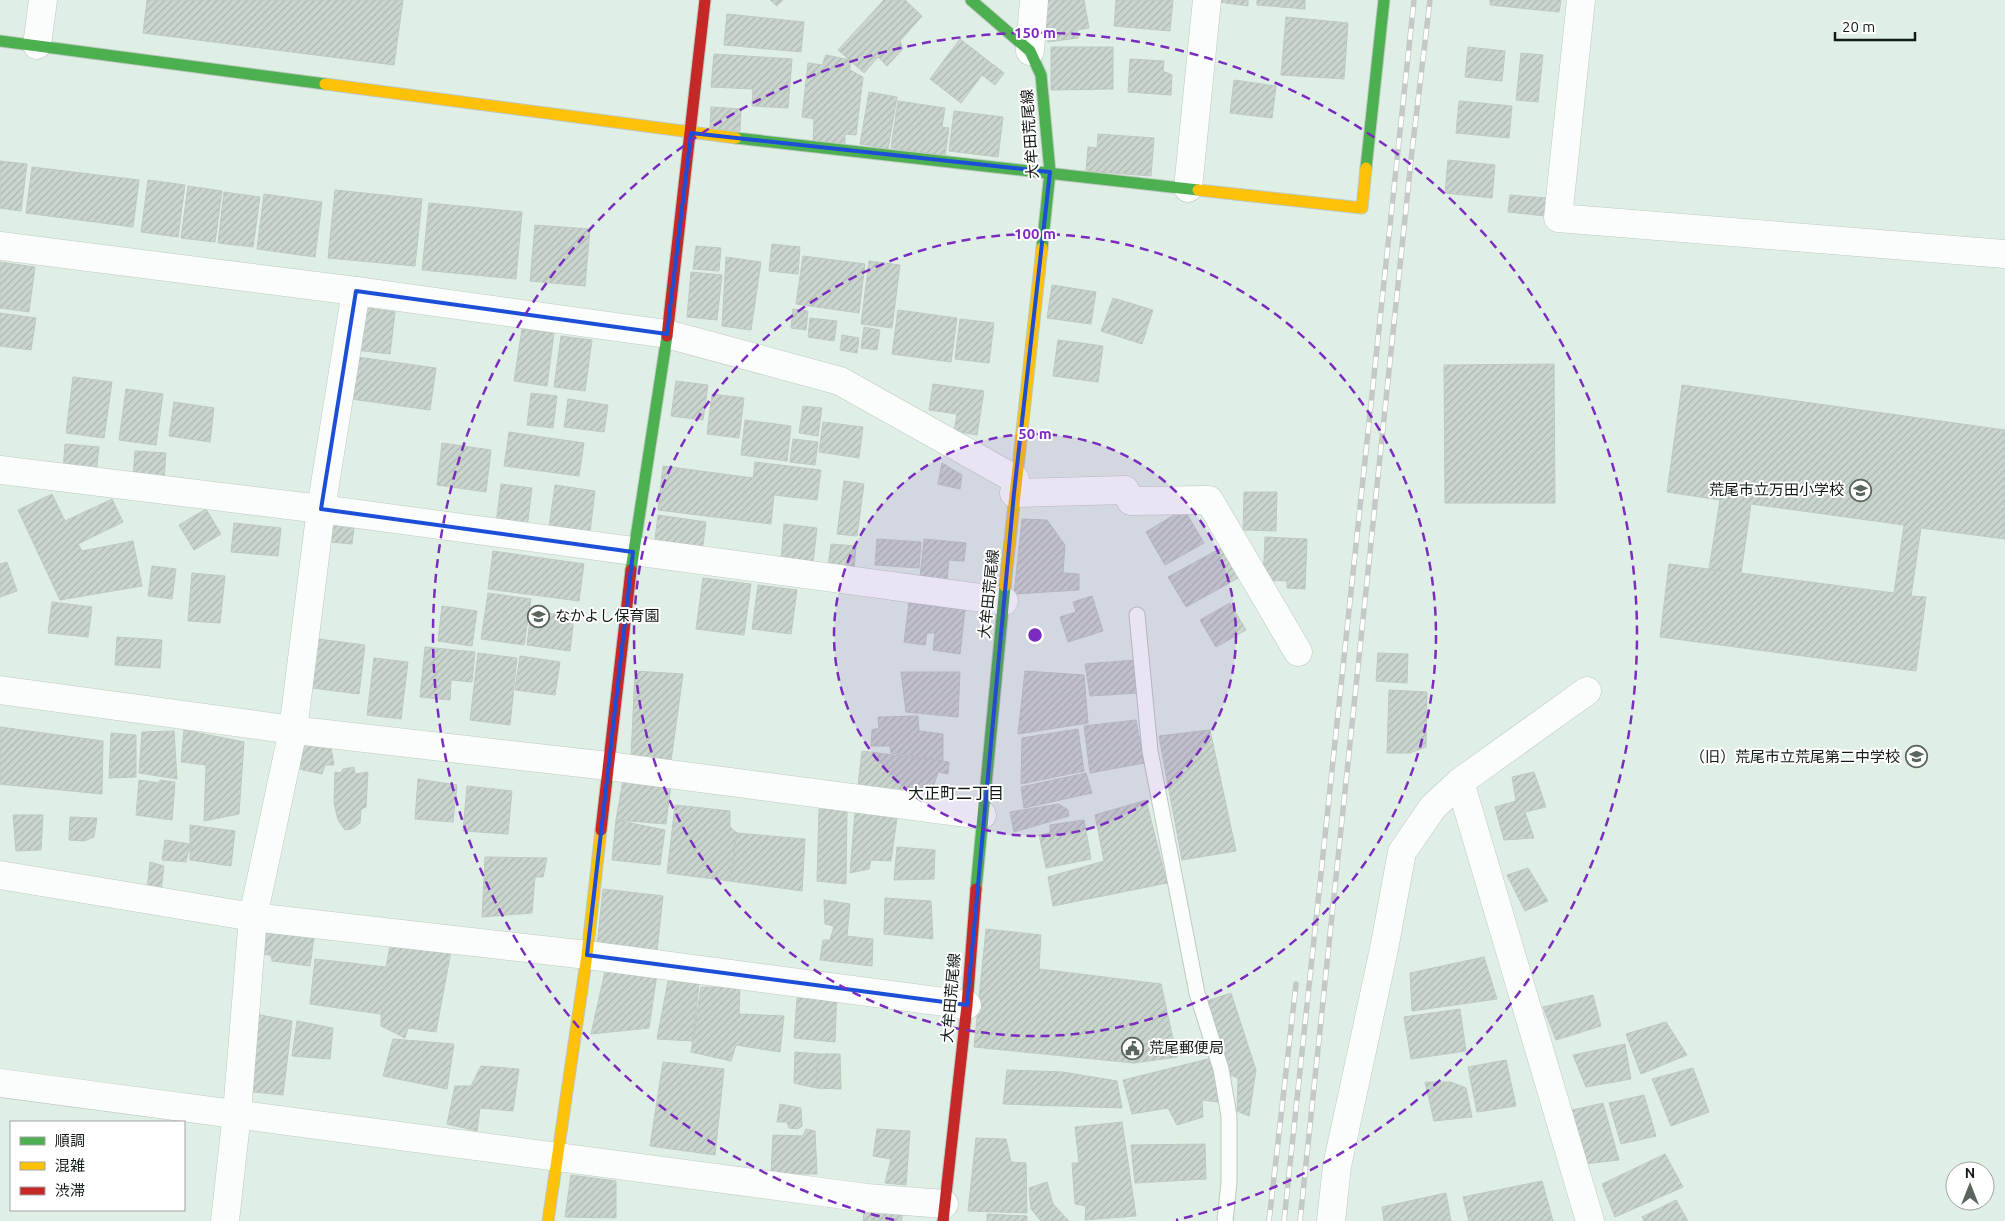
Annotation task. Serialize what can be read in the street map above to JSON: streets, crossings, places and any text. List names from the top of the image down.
{
  "streets": {
    "street": ["大牟田荒尾線"]
  },
  "districts": ["大正町二丁目"],
  "places": {
    "school or university": ["荒尾市立万田小学校", "なかよし保育園", "（旧）荒尾市立荒尾第二中学校"],
    "public building": ["荒尾郵便局"]
  },
  "legend": ["順調", "混雑", "渋滞"],
  "scale_bar": "20 m",
  "north": "top",
  "rings": ["150 m", "100 m", "50 m"]
}
